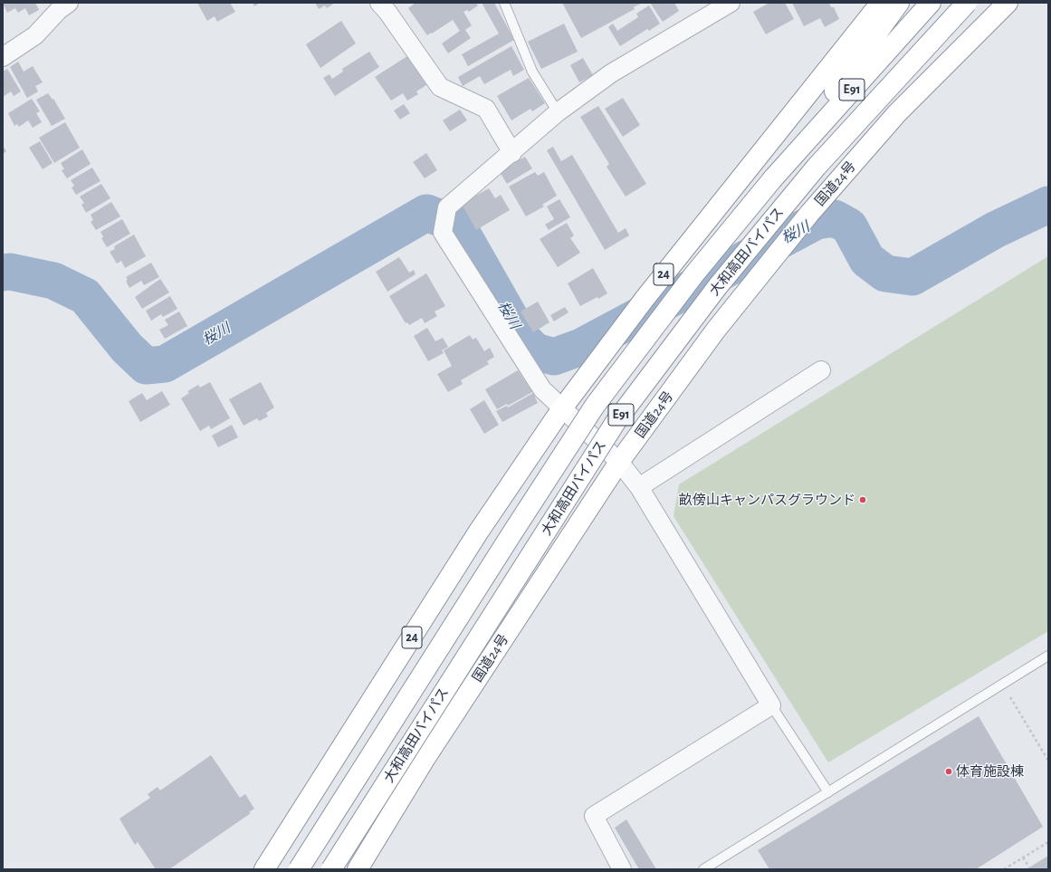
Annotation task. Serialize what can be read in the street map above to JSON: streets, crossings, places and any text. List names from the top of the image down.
{
  "streets": {
    "highway": [
      "E91",
      "国道24号",
      "大和高田バイパス",
      "24"
    ]
  },
  "water": ["桜川"],
  "places": ["畝傍山キャンパスグラウンド", "体育施設棟"]
}
